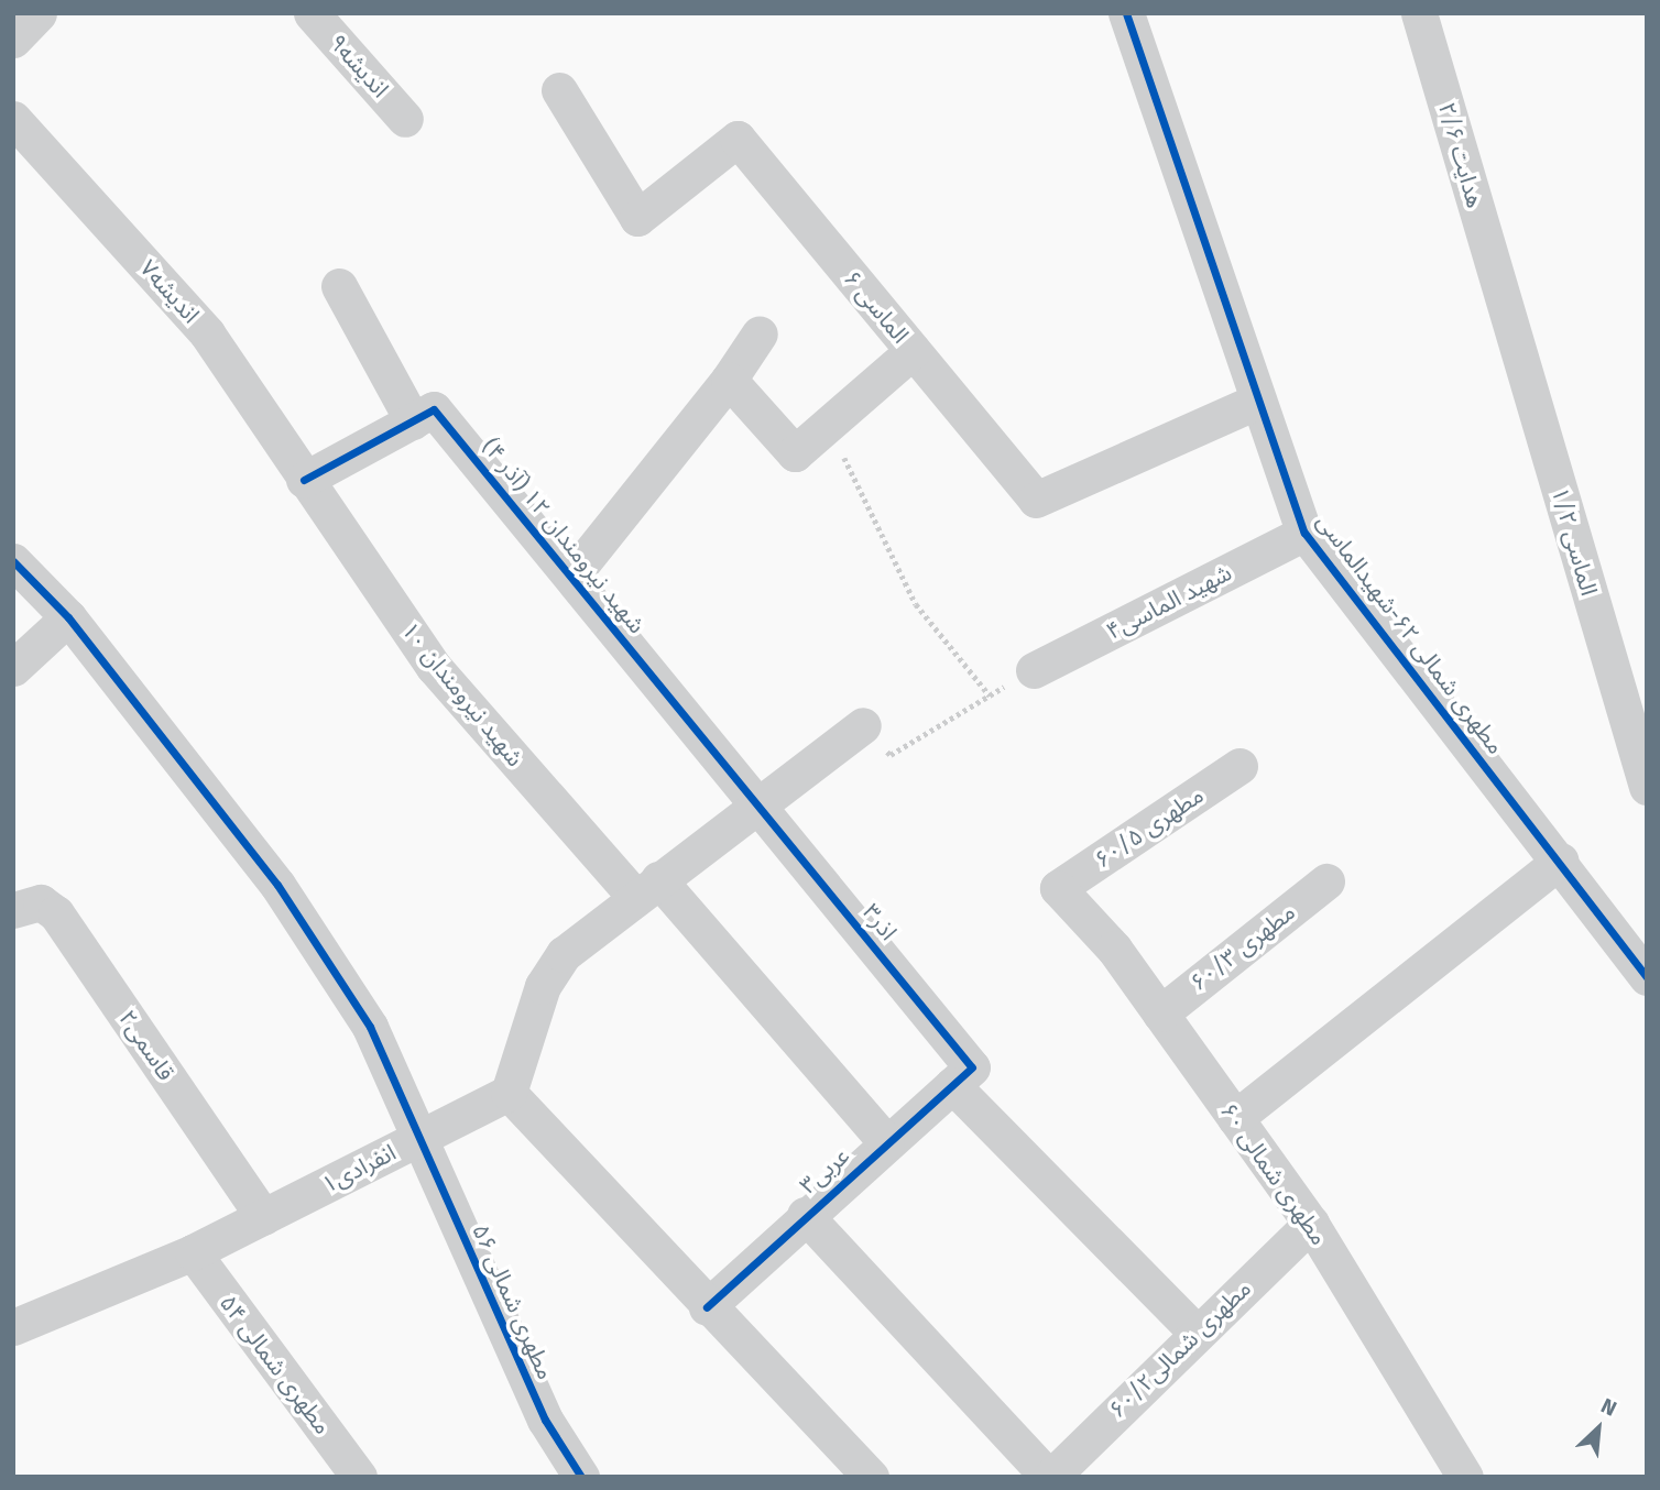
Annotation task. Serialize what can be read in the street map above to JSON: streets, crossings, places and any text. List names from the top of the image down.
{
  "streets": {
    "street": [
      "اندیشه۹",
      "هدایت ۲/۶",
      "اندیشه۷",
      "الماسی ۶",
      "شهید نیرومندان ۱۲ (آذر ۴)",
      "الماسی ۱/۲",
      "شهید الماسی۴",
      "مطهری شمالی ۶۲-شهیدالماسی",
      "شهید نیرومندان ۱۰",
      "مطهری ۶۰/۵",
      "اذر۳",
      "مطهری ۶۰/۳",
      "قاسمی۲",
      "انفرادی۱",
      "عربی۳",
      "مطهری شمالی ۶۰",
      "مطهری شمالی ۵۶",
      "مطهری شمالی۶۰/۲",
      "مطهری شمالی ۵۴"
    ]
  },
  "crossings": [
    ["هدایت ۲/۶", "الماسی ۱/۲"],
    ["اندیشه۷", "شهید نیرومندان ۱۲ (آذر ۴)"],
    ["اندیشه۷", "شهید نیرومندان ۱۰"],
    ["الماسی ۶", "مطهری شمالی ۶۲-شهیدالماسی"],
    ["شهید نیرومندان ۱۲ (آذر ۴)", "شهید نیرومندان ۱۰"],
    ["شهید نیرومندان ۱۲ (آذر ۴)", "اذر۳"],
    ["شهید الماسی۴", "مطهری شمالی ۶۲-شهیدالماسی"],
    ["شهید نیرومندان ۱۰", "عربی۳"],
    ["مطهری ۶۰/۵", "مطهری شمالی ۶۰"],
    ["اذر۳", "عربی۳"],
    ["اذر۳", "مطهری شمالی۶۰/۲"],
    ["مطهری ۶۰/۳", "مطهری شمالی ۶۰"],
    ["قاسمی۲", "انفرادی۱"],
    ["انفرادی۱", "مطهری شمالی ۵۶"],
    ["انفرادی۱", "مطهری شمالی ۵۴"],
    ["مطهری شمالی ۶۰", "مطهری شمالی۶۰/۲"]
  ],
  "north": "top right"
}
